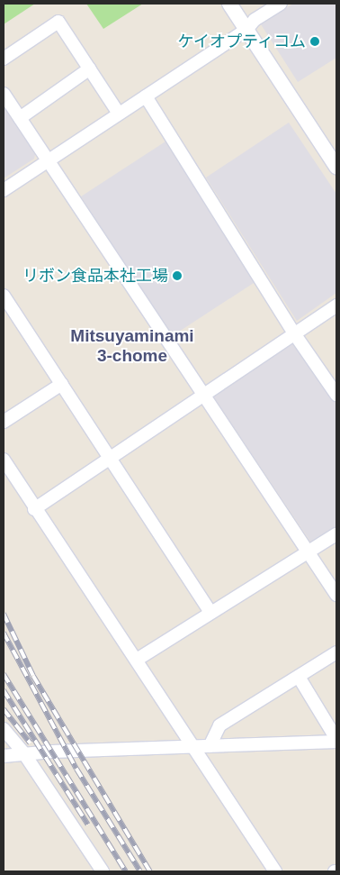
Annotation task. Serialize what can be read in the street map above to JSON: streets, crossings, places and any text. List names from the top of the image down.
{
  "districts": ["Mitsuyaminami 3-chome"],
  "places": ["ケイオプティコム", "リボン食品本社工場"]
}
